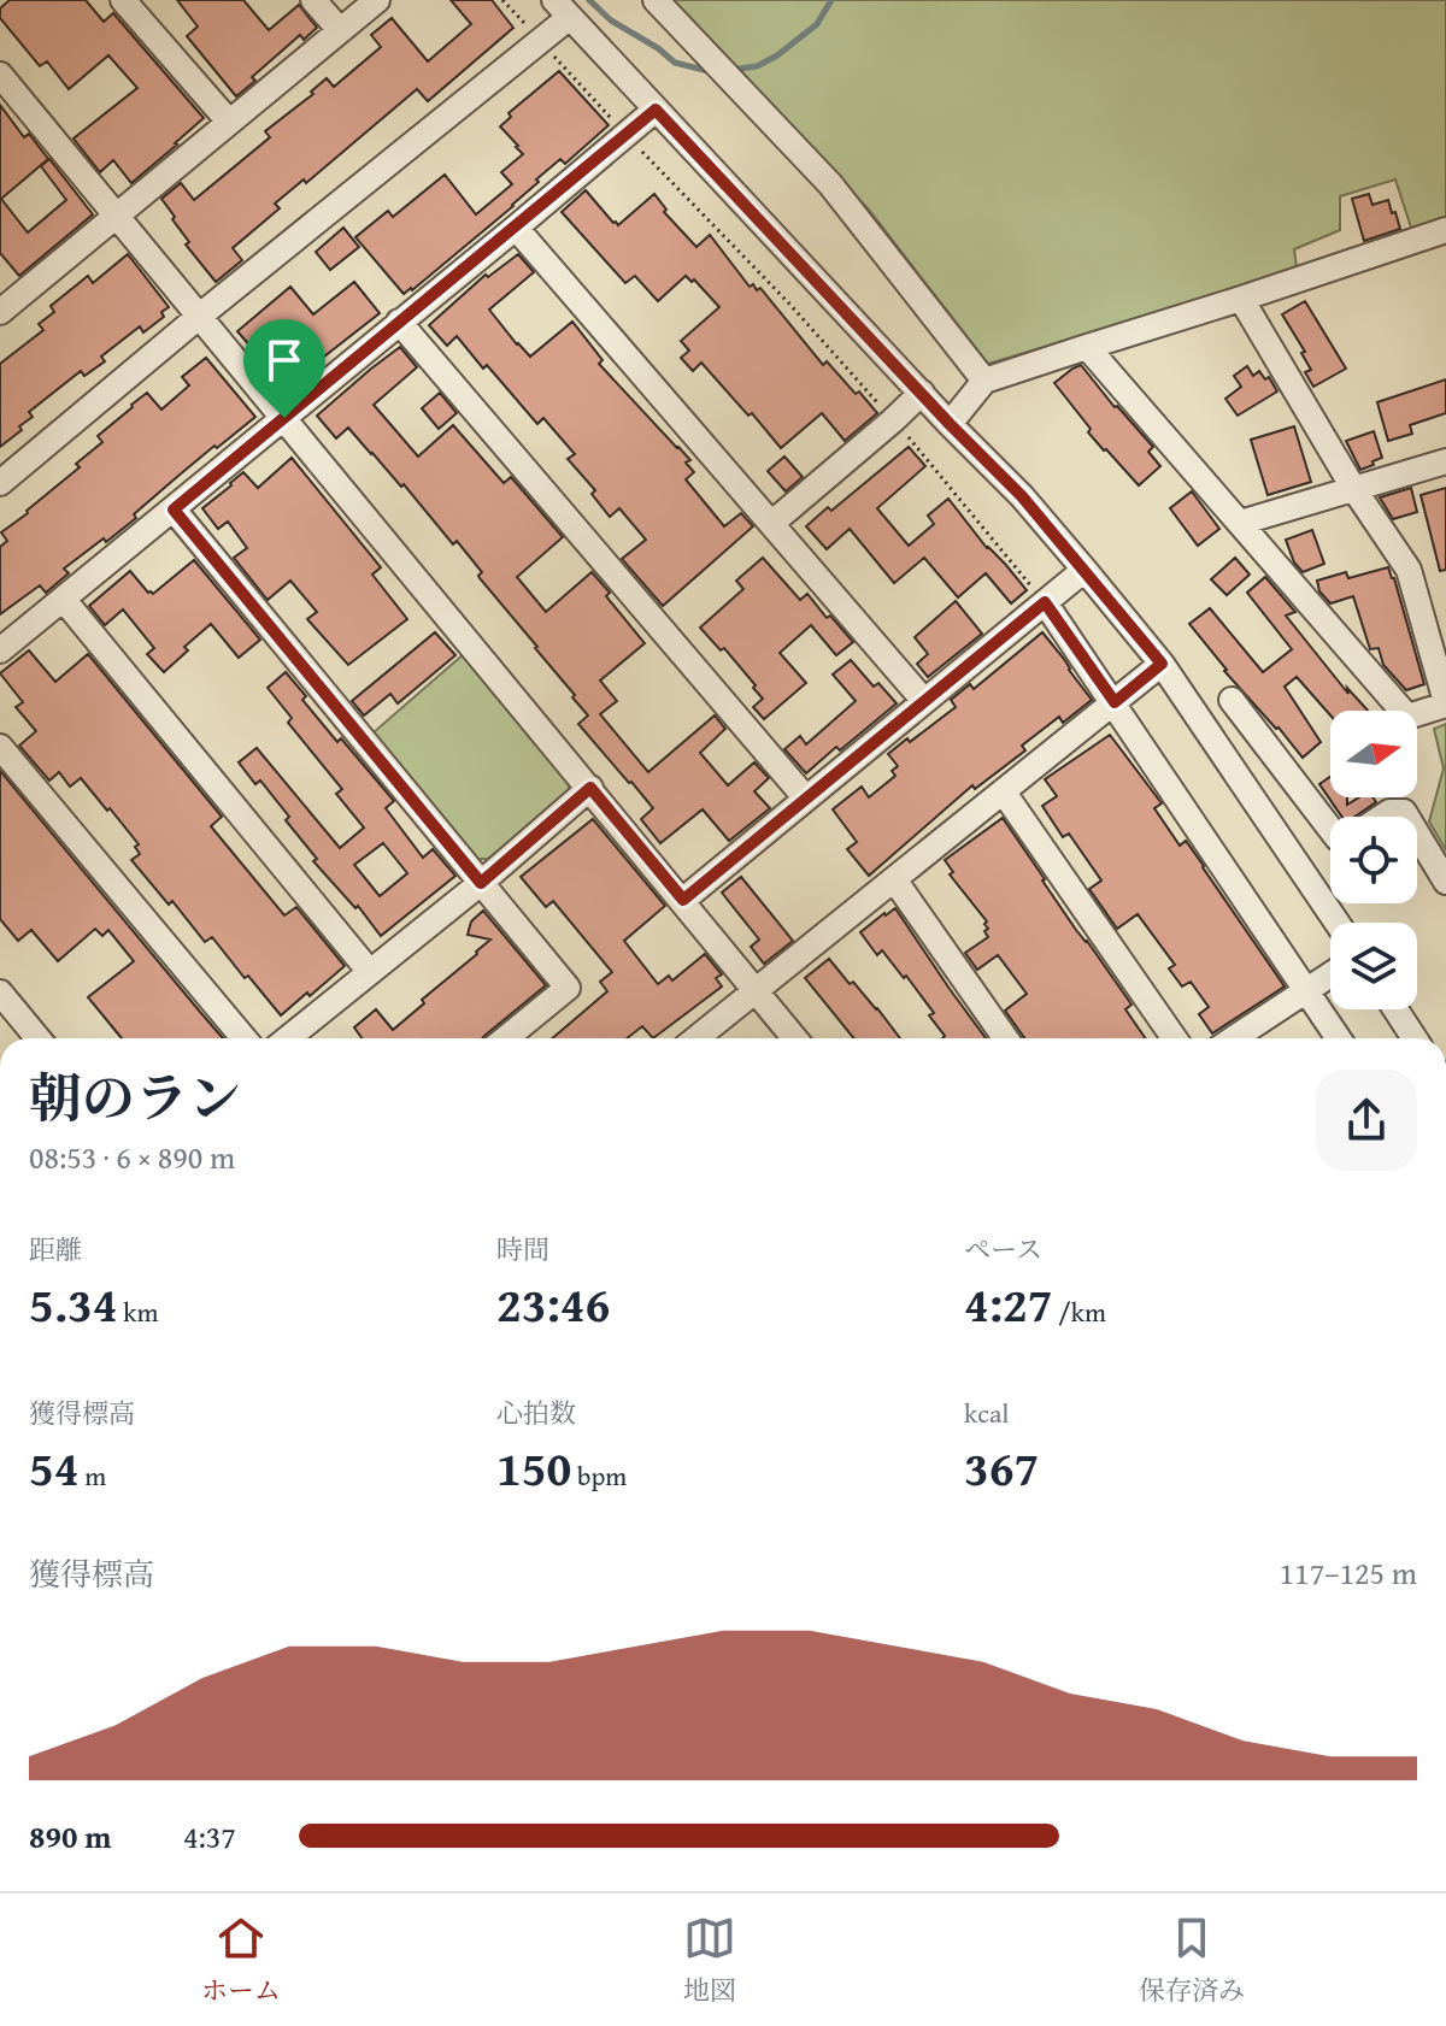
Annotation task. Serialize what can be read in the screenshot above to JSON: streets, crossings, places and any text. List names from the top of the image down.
{
  "north": "right",
  "page": {
    "heading": ["朝のラン", "08:53 · 6 × 890 m"],
    "stats": [
      ["距離", "5.34 km"],
      ["時間", "23:46"],
      ["ペース", "4:27 /km"],
      ["獲得標高", "54 m"],
      ["心拍数", "150 bpm"],
      ["kcal", "367"]
    ],
    "chart": ["獲得標高", "117–125 m"],
    "list": [
      {
        "name": "890 m",
        "note": "4:37"
      }
    ],
    "tabs": ["ホーム", "地図", "保存済み"]
  }
}
